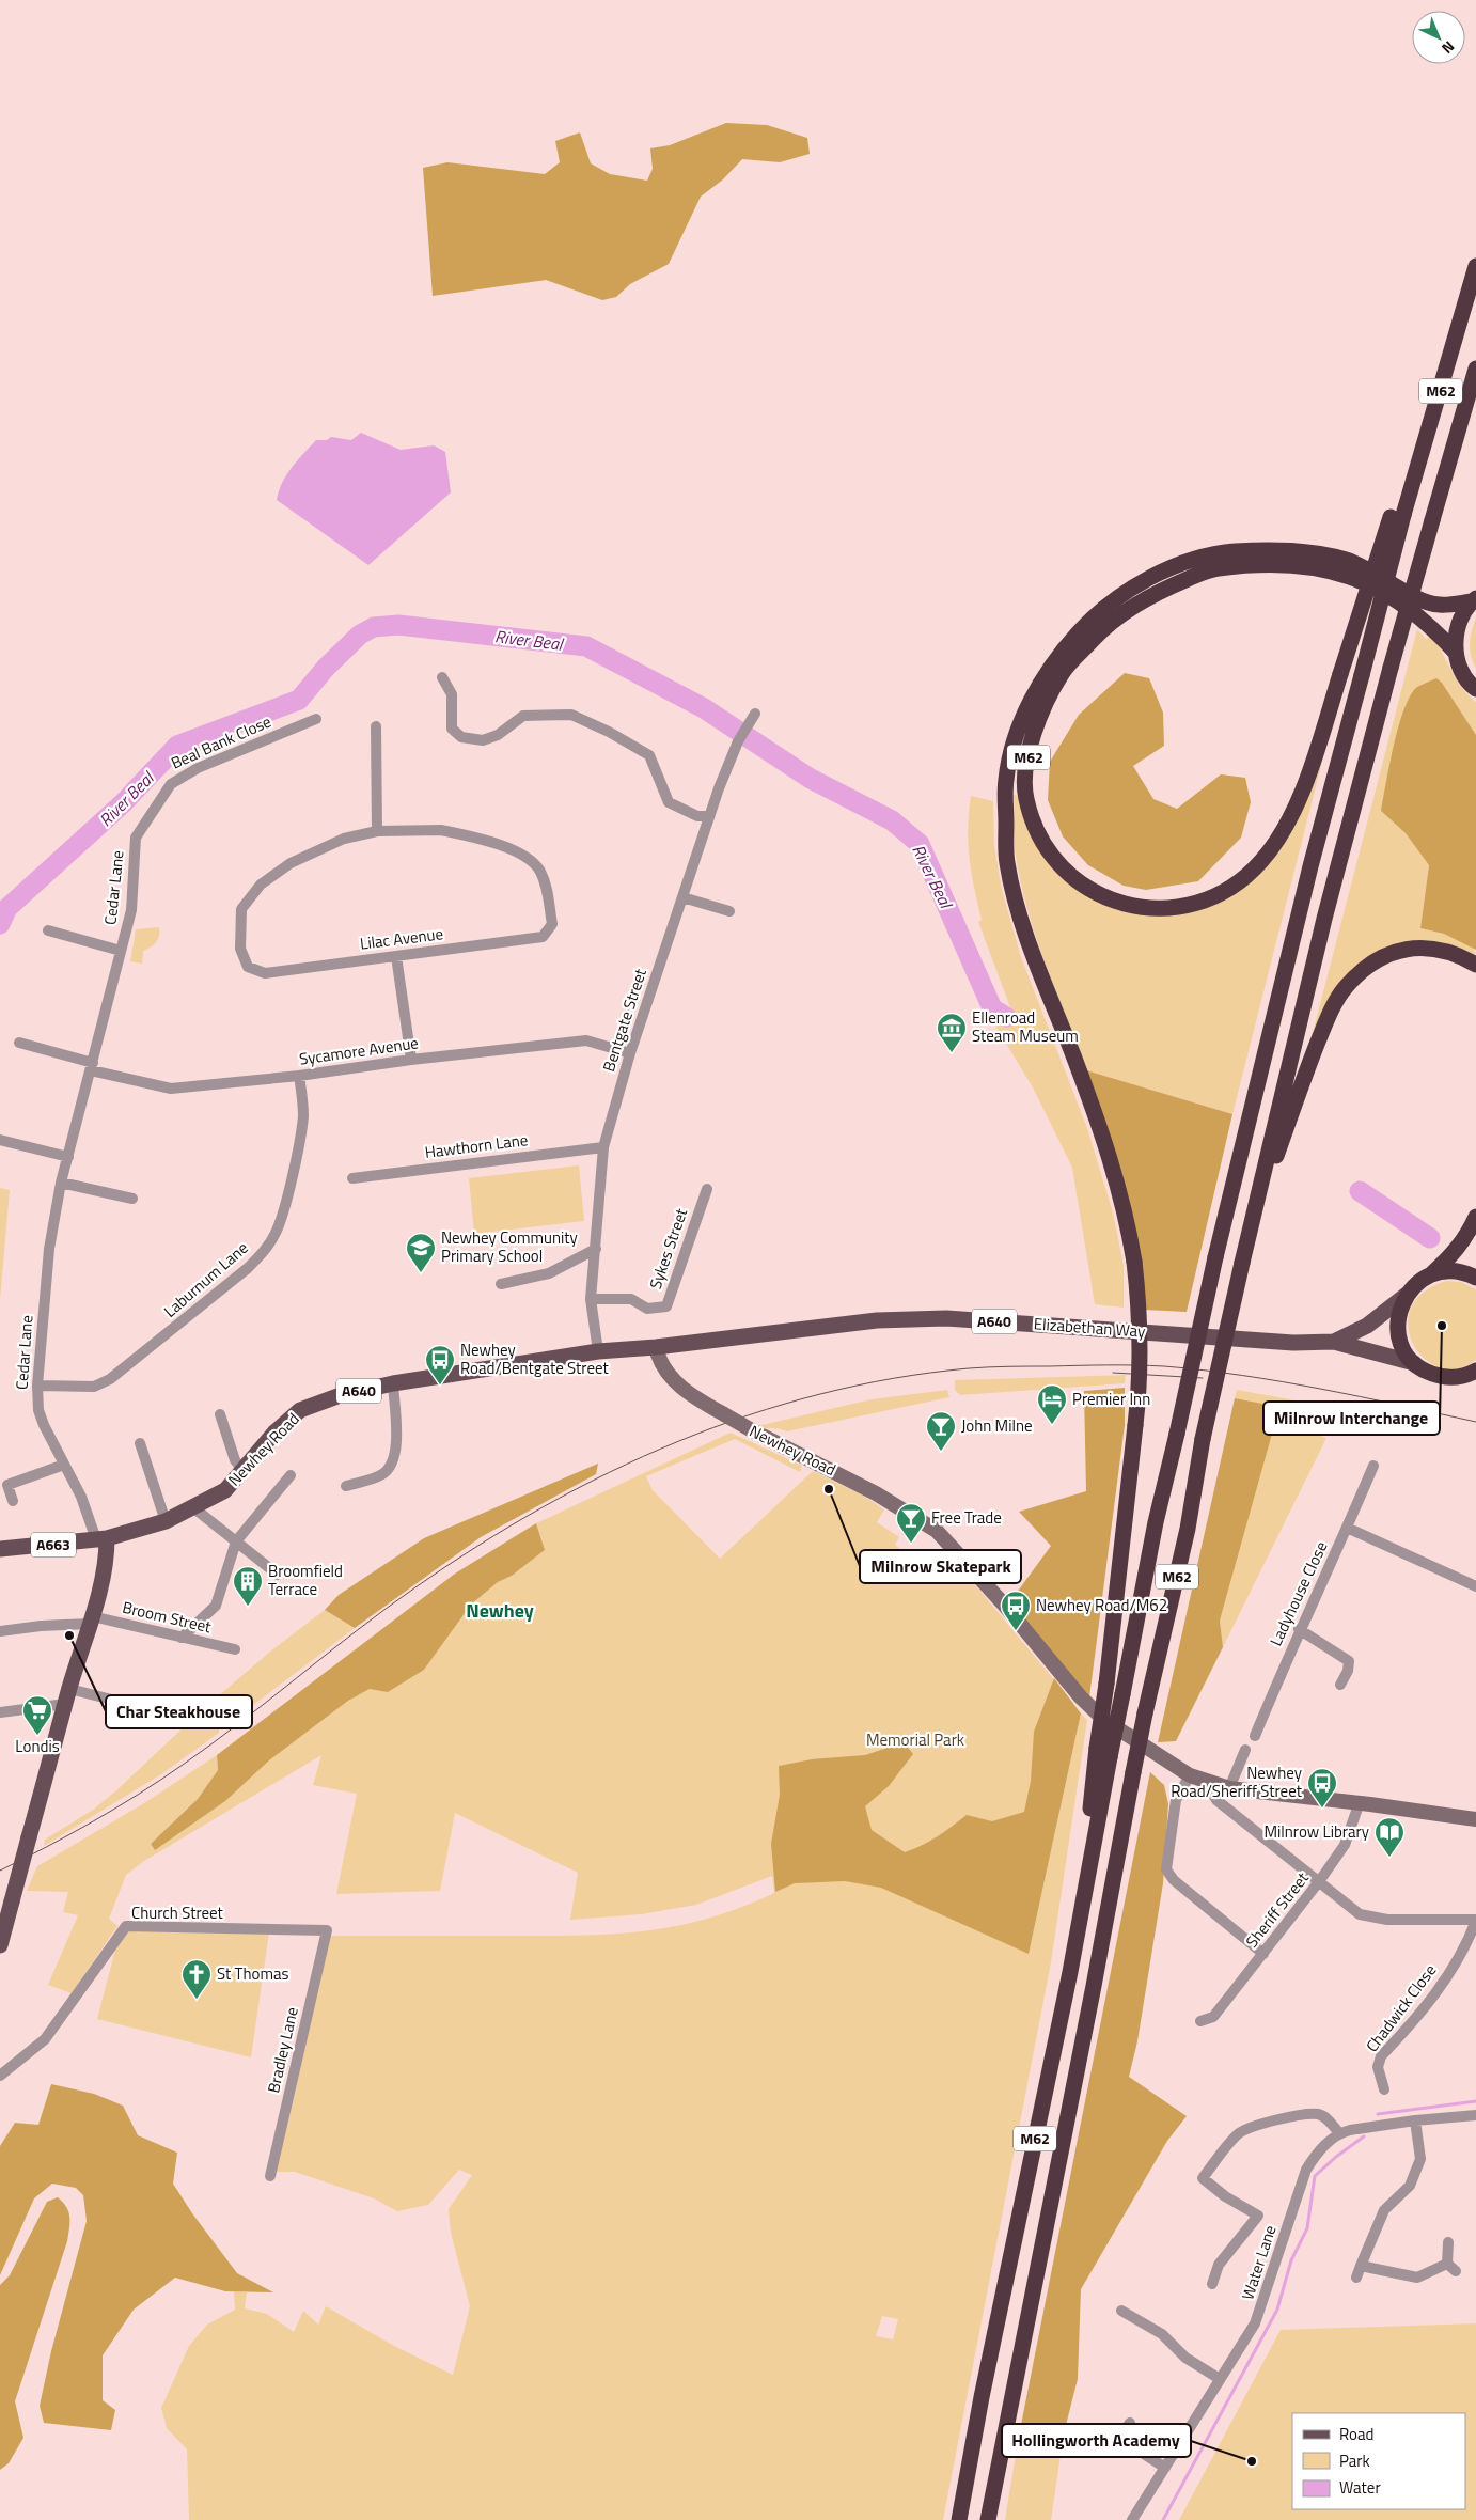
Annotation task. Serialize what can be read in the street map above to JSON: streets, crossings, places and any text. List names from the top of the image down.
{
  "streets": {
    "highway": ["M62", "A640"],
    "main road": ["Elizabethan Way", "Newhey Road", "A663"],
    "street": [
      "Beal Bank Close",
      "Cedar Lane",
      "Lilac Avenue",
      "Bentgate Street",
      "Sycamore Avenue",
      "Hawthorn Lane",
      "Sykes Street",
      "Laburnum Lane",
      "Ladyhouse Close",
      "Broom Street",
      "Sheriff Street",
      "Church Street",
      "Chadwick Close",
      "Bradley Lane",
      "Water Lane"
    ]
  },
  "crossings": [
    ["Beal Bank Close", "Cedar Lane"],
    ["Cedar Lane", "Sycamore Avenue"],
    ["Cedar Lane", "Laburnum Lane"],
    ["Cedar Lane", "Newhey Road"],
    ["Cedar Lane", "A663"],
    ["Bentgate Street", "Sycamore Avenue"],
    ["Bentgate Street", "Hawthorn Lane"],
    ["Bentgate Street", "Sykes Street"],
    ["Bentgate Street", "Newhey Road"],
    ["Sycamore Avenue", "Laburnum Lane"],
    ["A640", "Elizabethan Way"],
    ["Elizabethan Way", "Newhey Road"],
    ["Newhey Road", "A663"],
    ["Newhey Road", "Sheriff Street"],
    ["Church Street", "Bradley Lane"]
  ],
  "districts": ["Newhey"],
  "water": ["River Beal"],
  "parks": ["Memorial Park"],
  "places": {
    "museum": ["Ellenroad Steam Museum"],
    "school or university": ["Newhey Community Primary School"],
    "other": [
      "Milnrow Interchange",
      "Milnrow Skatepark",
      "Char Steakhouse",
      "Hollingworth Academy"
    ],
    "bus stop": ["Newhey Road/Bentgate Street", "Newhey Road/M62", "Newhey Road/Sheriff Street"],
    "hotel": ["Premier Inn"],
    "bar": ["John Milne", "Free Trade"],
    "building": ["Broomfield Terrace"],
    "supermarket": ["Londis"],
    "library": ["Milnrow Library"],
    "church": ["St Thomas"]
  },
  "legend": ["Road", "Park", "Water"],
  "north": "bottom right"
}
